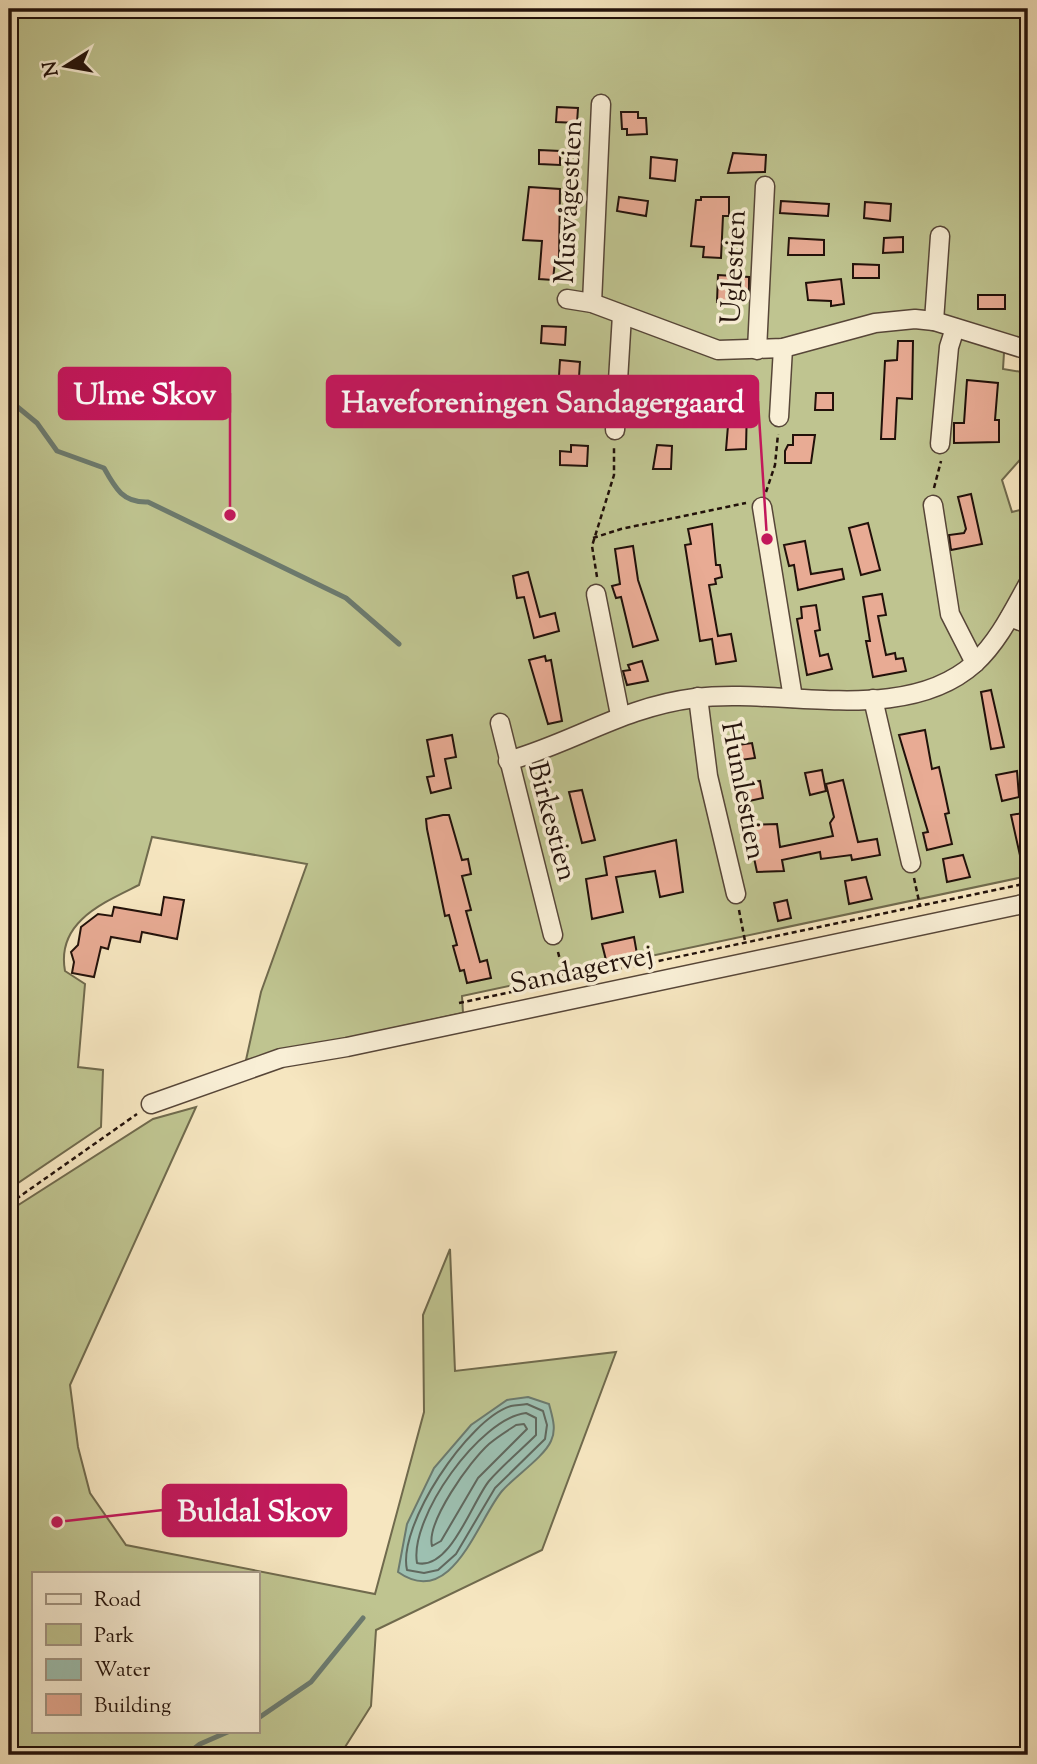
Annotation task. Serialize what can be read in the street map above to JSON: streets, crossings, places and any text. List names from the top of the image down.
{
  "streets": {
    "street": [
      "Musvågestien",
      "Uglestien",
      "Humlestien",
      "Birkestien",
      "Sandagervej"
    ]
  },
  "places": ["Ulme Skov", "Haveforeningen Sandagergaard", "Buldal Skov"],
  "legend": [
    "Road",
    "Park",
    "Water",
    "Building"
  ],
  "north": "left"
}
